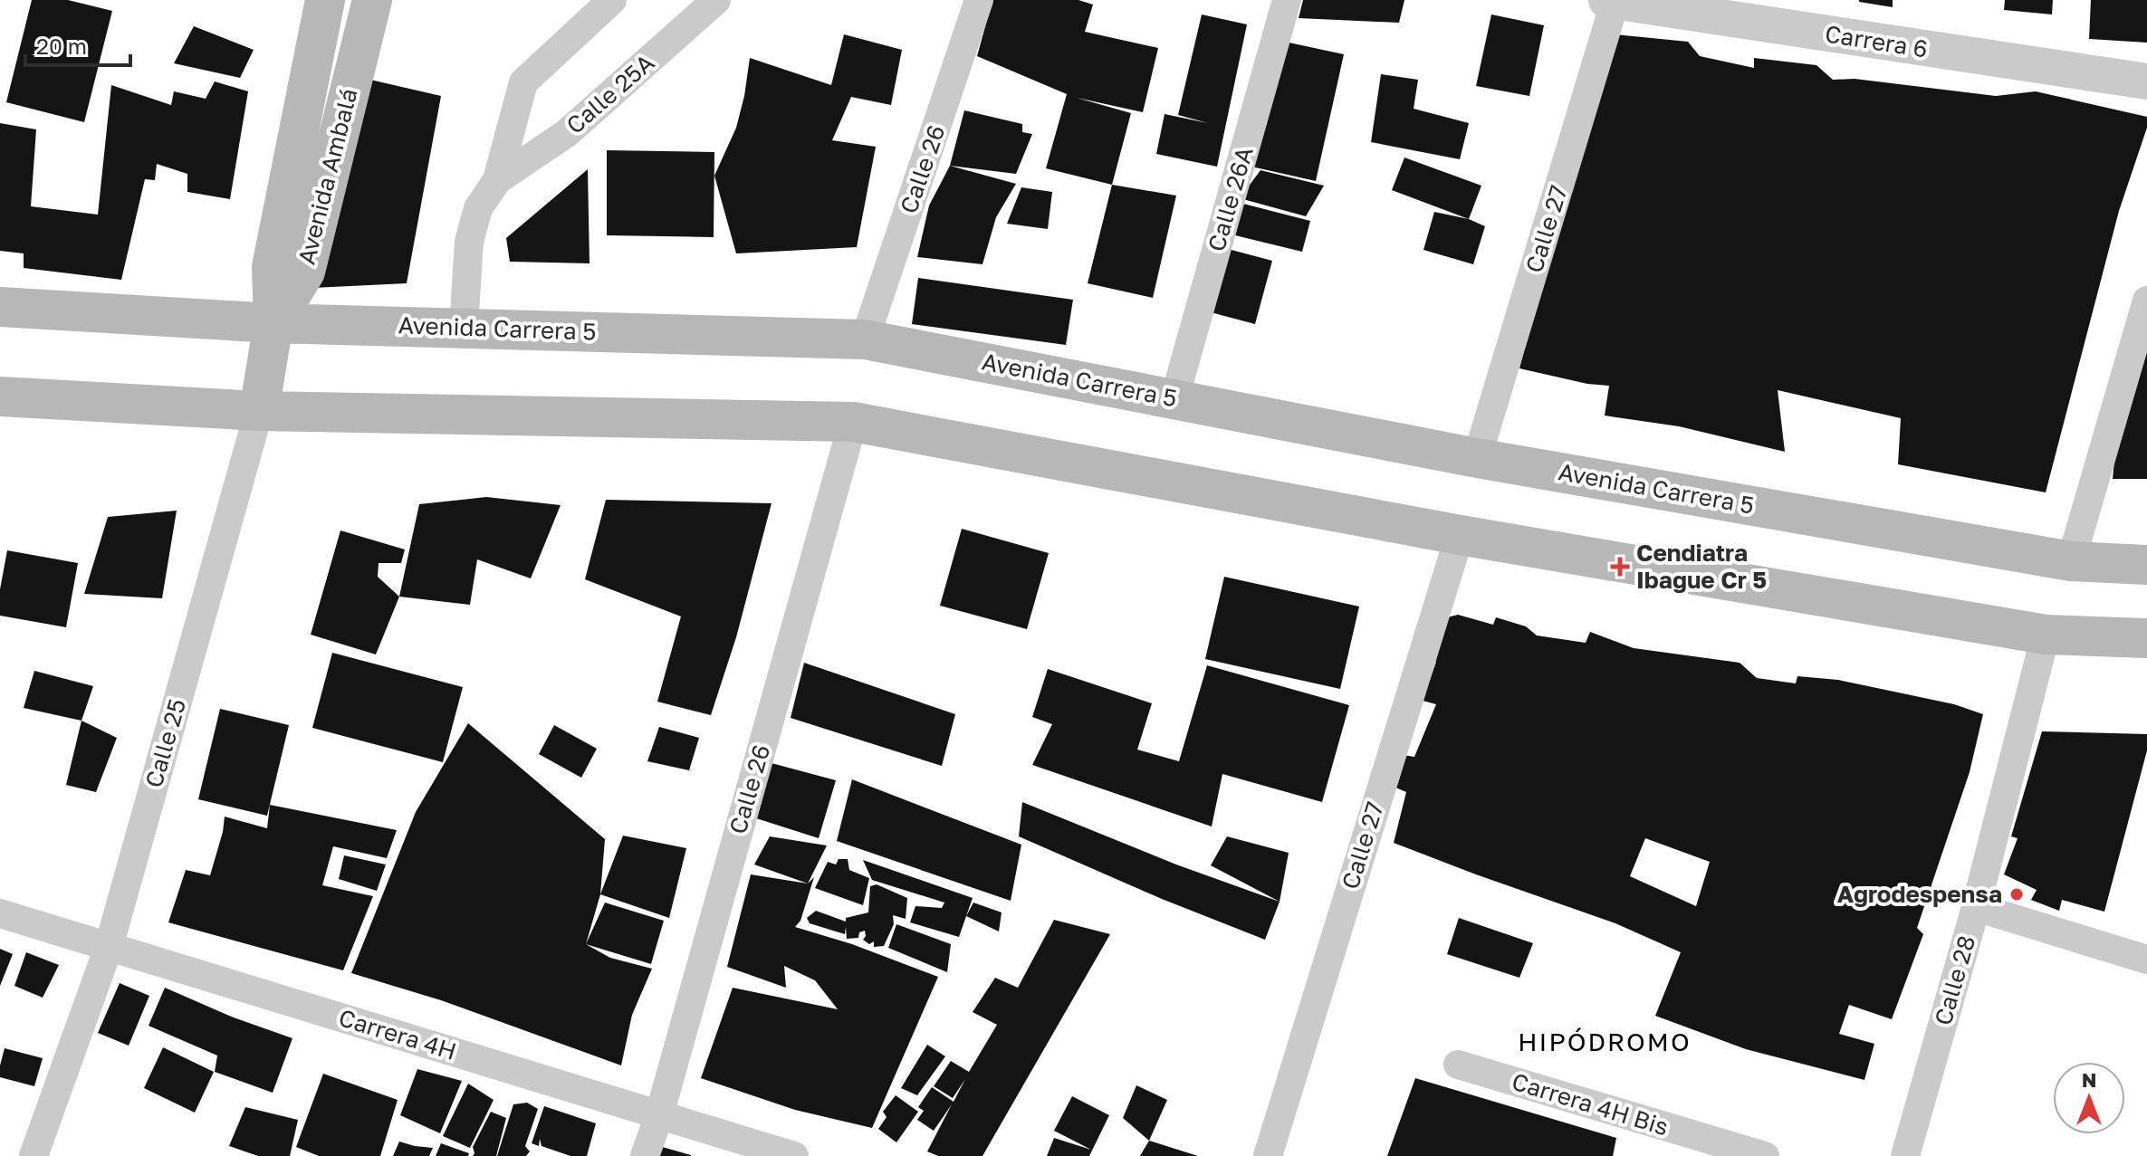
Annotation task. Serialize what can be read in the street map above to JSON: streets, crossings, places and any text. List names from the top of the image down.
{
  "streets": {
    "main road": ["Avenida Ambalá", "Avenida Carrera 5", "Calle 25"],
    "street": [
      "Carrera 6",
      "Calle 25A",
      "Calle 26",
      "Calle 26A",
      "Calle 27",
      "Calle 28",
      "Carrera 4H",
      "Carrera 4H Bis"
    ]
  },
  "crossings": [
    ["Carrera 6", "Calle 27"],
    ["Calle 25A", "Avenida Carrera 5"],
    ["Calle 26", "Avenida Carrera 5"],
    ["Calle 26", "Carrera 4H"],
    ["Avenida Ambalá", "Avenida Carrera 5"],
    ["Avenida Ambalá", "Calle 25"],
    ["Calle 26A", "Avenida Carrera 5"],
    ["Calle 27", "Avenida Carrera 5"],
    ["Avenida Carrera 5", "Calle 25"],
    ["Calle 25", "Carrera 4H"]
  ],
  "districts": ["HIPÓDROMO"],
  "places": {
    "health": ["Cendiatra Ibague Cr 5"],
    "other": ["Agrodespensa"]
  },
  "scale_bar": "20 m",
  "north": "top"
}
